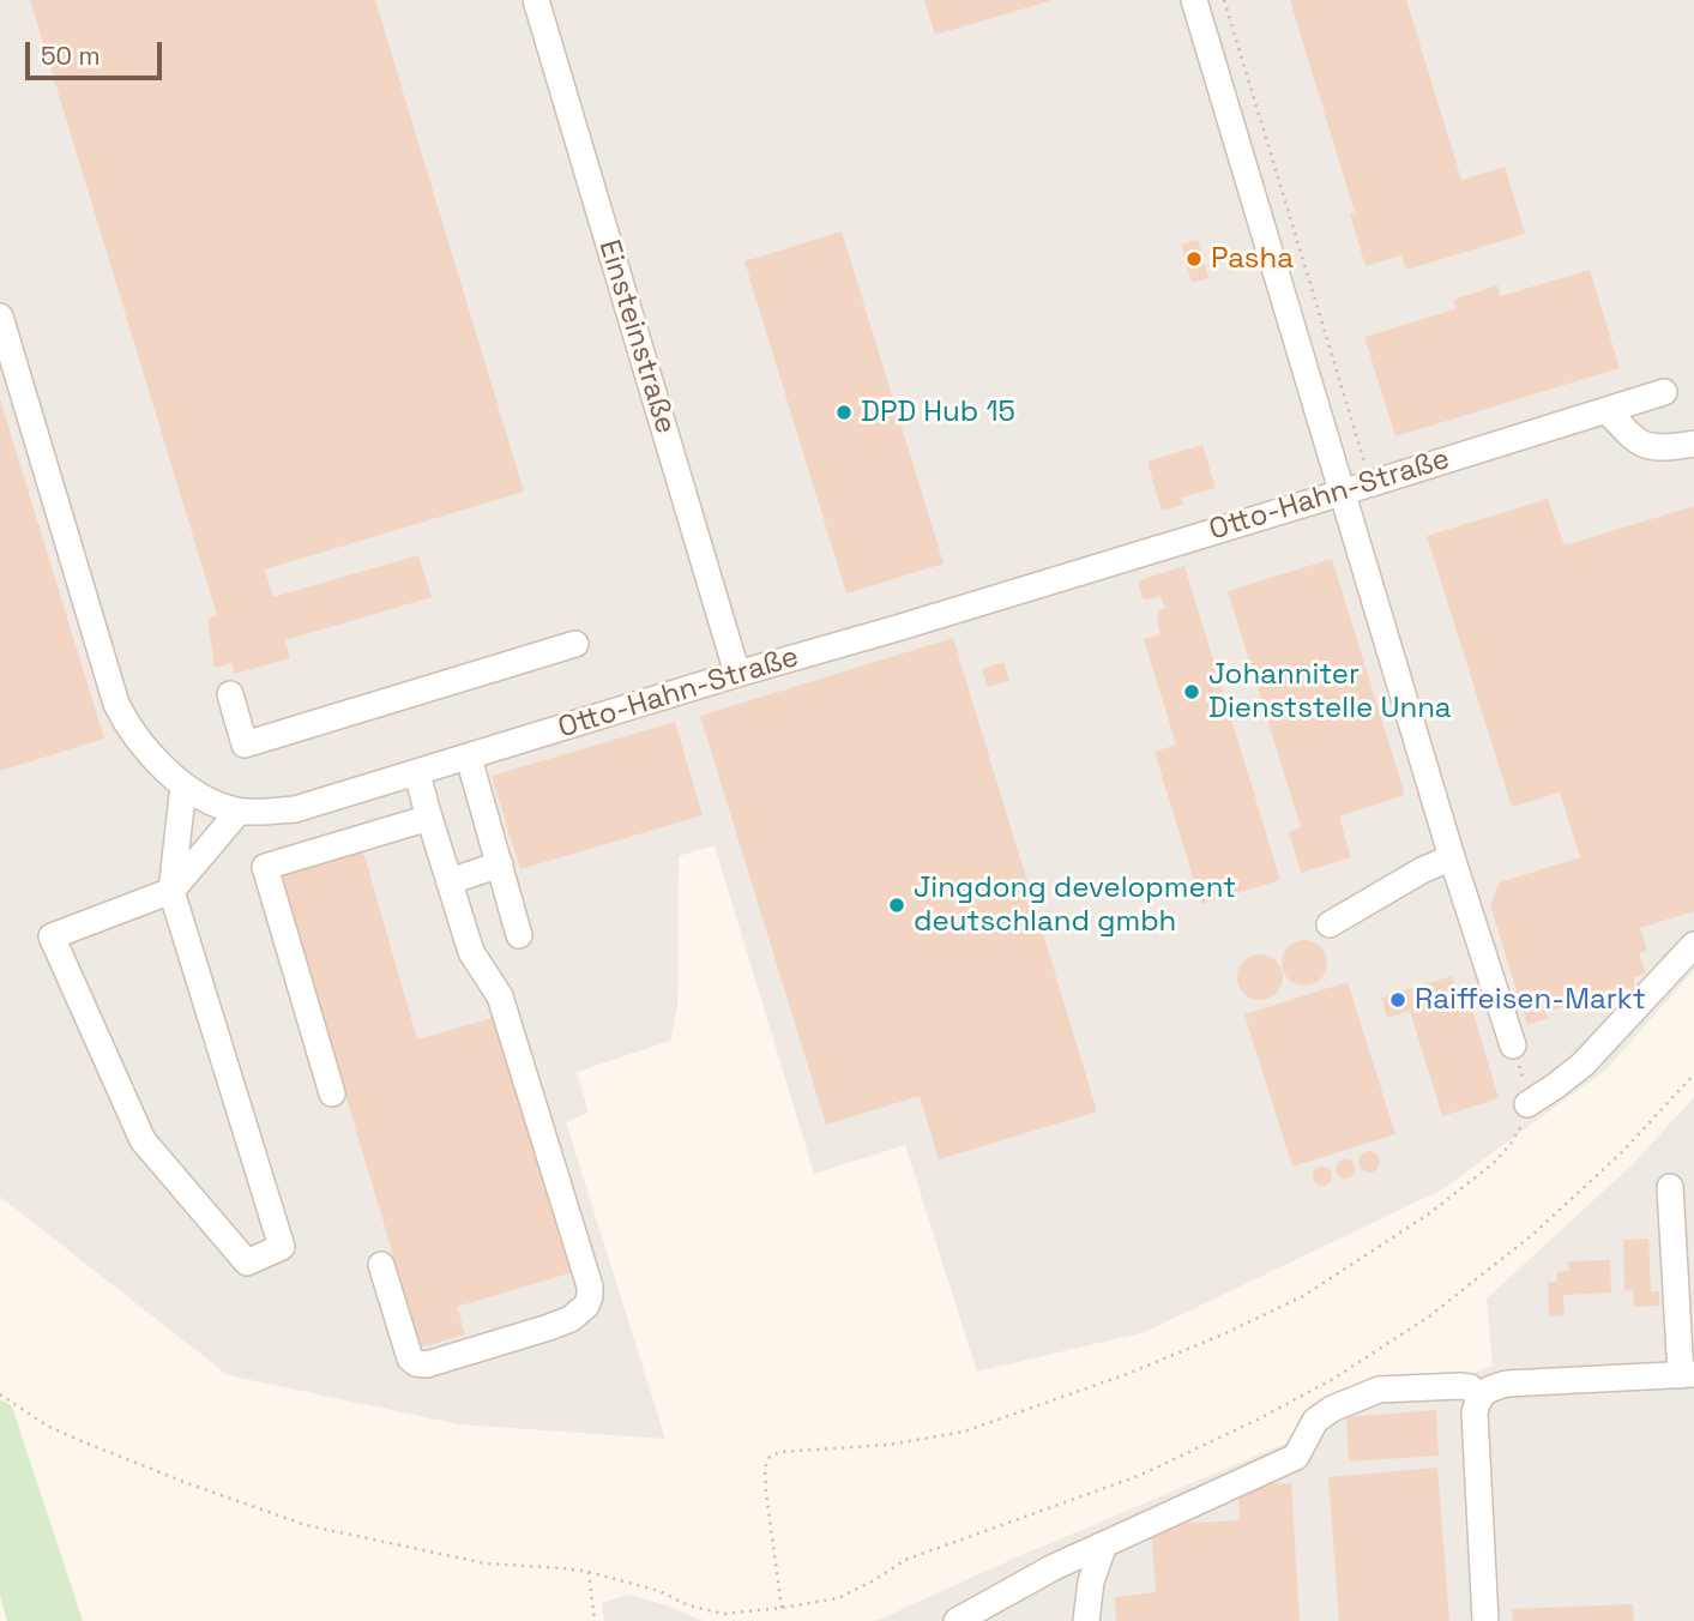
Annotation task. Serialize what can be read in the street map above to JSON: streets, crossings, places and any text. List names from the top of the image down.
{
  "streets": {
    "street": ["Einsteinstraße", "Otto-Hahn-Straße"]
  },
  "crossings": [
    ["Einsteinstraße", "Otto-Hahn-Straße"]
  ],
  "places": [
    "Pasha",
    "DPD Hub 15",
    "Johanniter Dienststelle Unna",
    "Jingdong development deutschland gmbh",
    "Raiffeisen-Markt"
  ],
  "scale_bar": "50 m"
}
